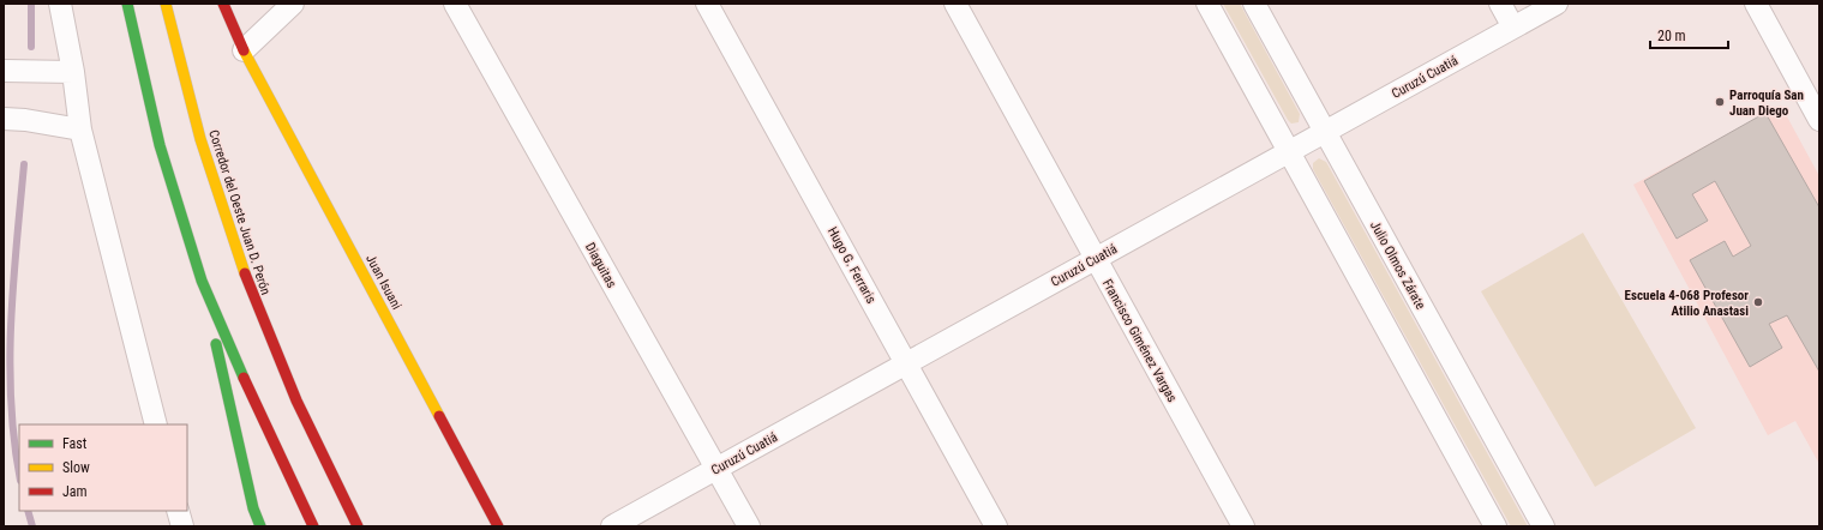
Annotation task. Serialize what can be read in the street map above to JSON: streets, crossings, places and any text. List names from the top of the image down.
{
  "streets": {
    "main road": ["Corredor del Oeste Juan D. Perón", "Juan Isuani"],
    "street": [
      "Curuzú Cuatiá",
      "Diaguitas",
      "Hugo G. Ferraris",
      "Julio Olmos Zárate",
      "Francisco Giménez Vargas"
    ]
  },
  "crossings": [
    ["Curuzú Cuatiá", "Diaguitas"],
    ["Curuzú Cuatiá", "Hugo G. Ferraris"],
    ["Curuzú Cuatiá", "Julio Olmos Zárate"],
    ["Curuzú Cuatiá", "Francisco Giménez Vargas"]
  ],
  "places": ["Parroquía San Juan Diego", "Escuela 4-068 Profesor Atilio Anastasi"],
  "legend": ["Fast", "Slow", "Jam"],
  "scale_bar": "20 m"
}
